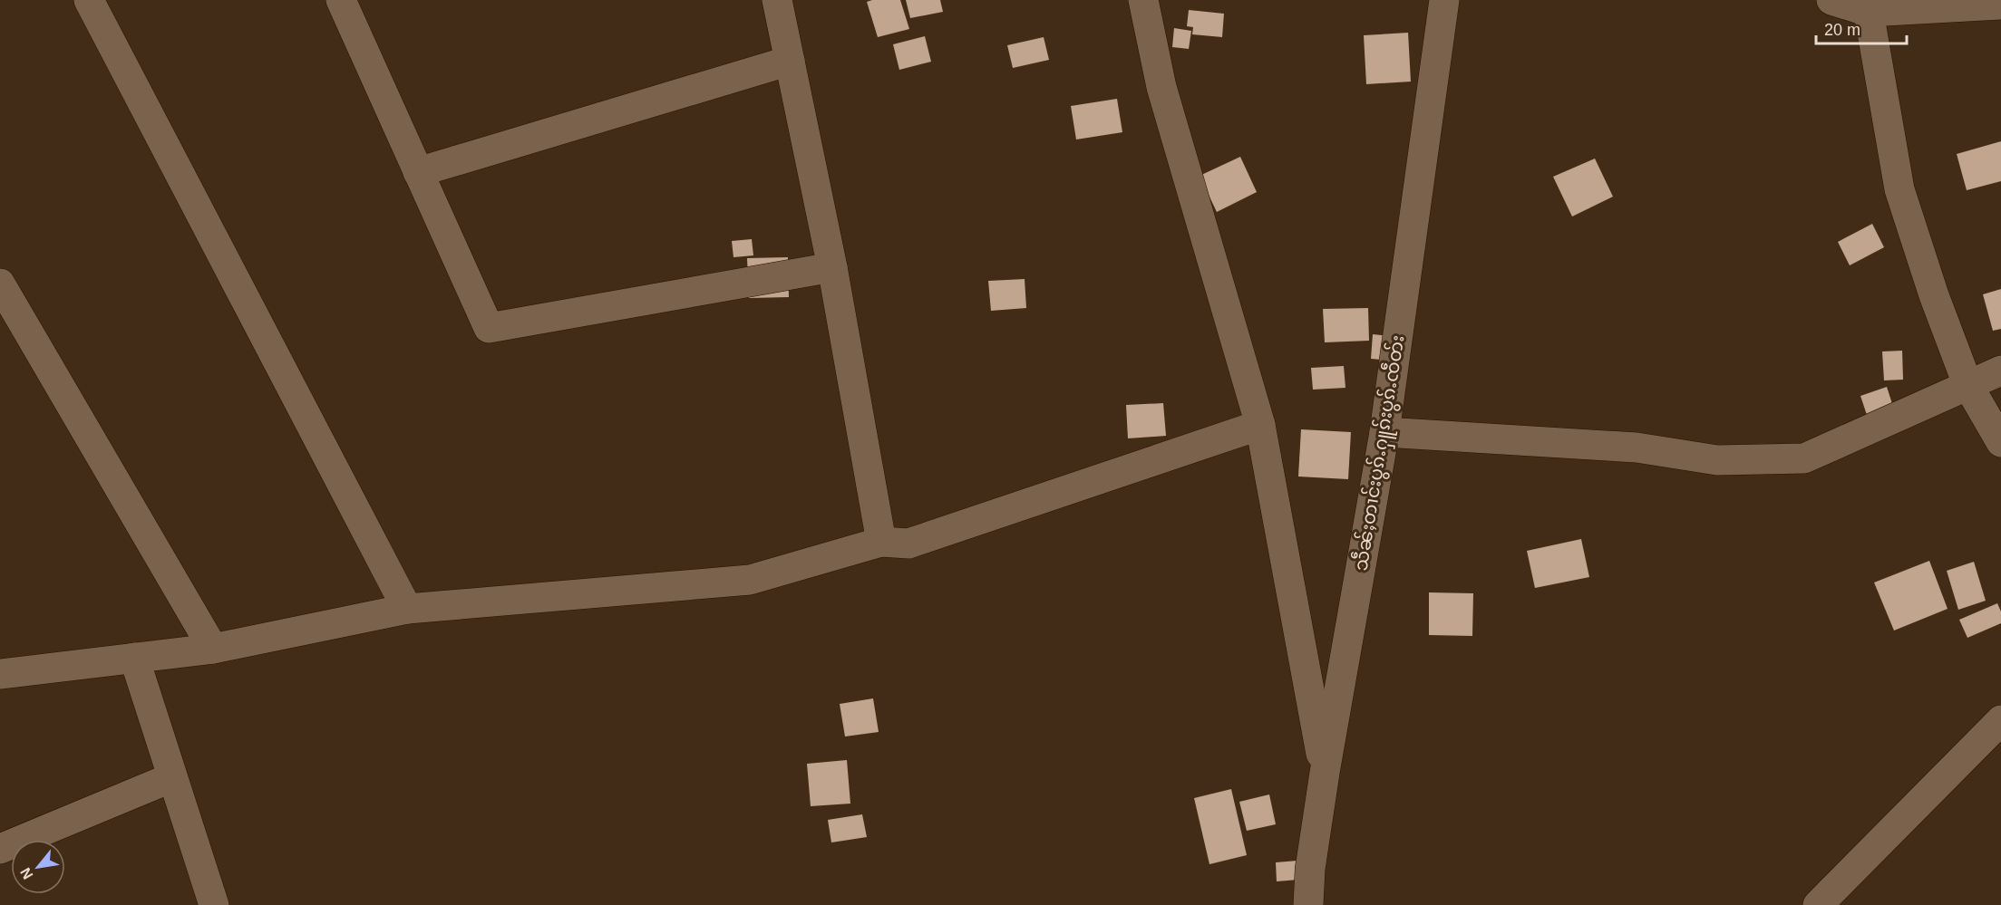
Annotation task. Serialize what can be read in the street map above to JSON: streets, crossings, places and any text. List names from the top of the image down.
{
  "streets": {
    "street": ["သဵၼ်ႈတၢင်းပွၵ်ႉႁူၵ်းပွၵ်ႉၸဵတ်း"]
  },
  "scale_bar": "20 m",
  "north": "bottom left"
}
